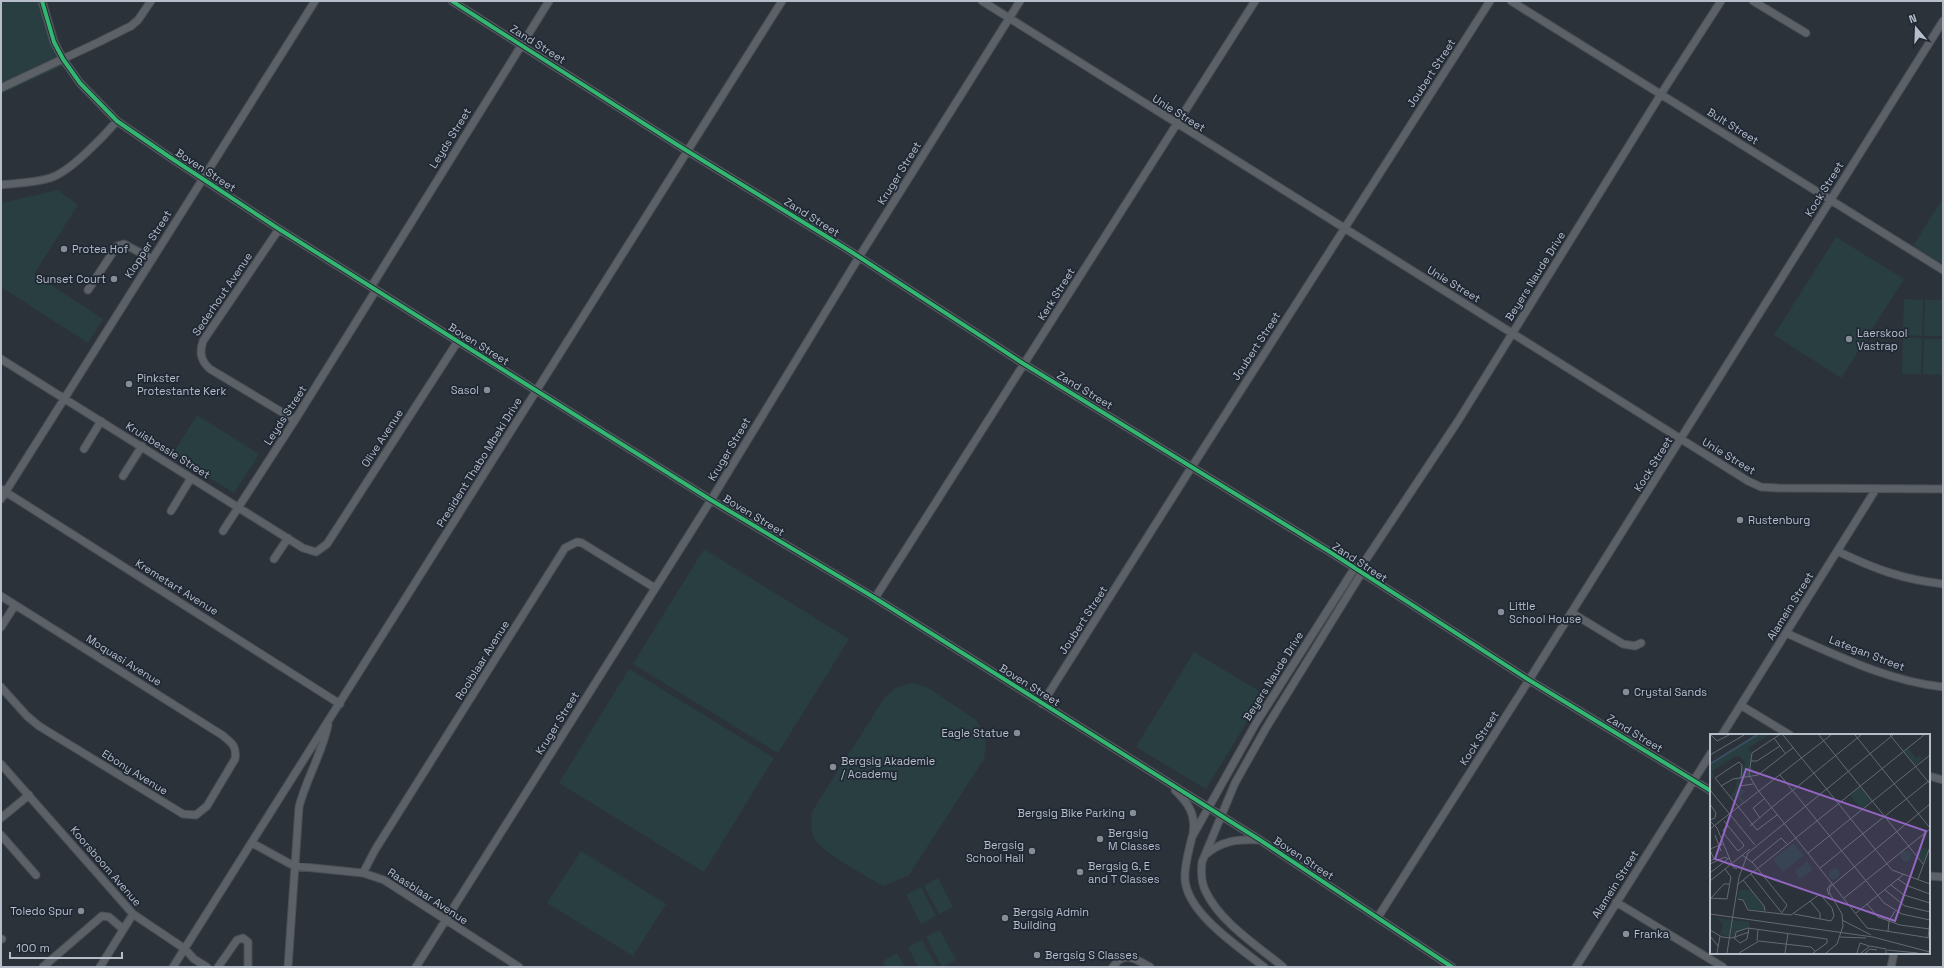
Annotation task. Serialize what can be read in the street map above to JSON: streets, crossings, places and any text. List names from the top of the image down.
{
  "streets": {
    "street": [
      "Zand Street",
      "Joubert Street",
      "Unie Street",
      "Bult Street",
      "Leyds Street",
      "Boven Street",
      "Kruger Street",
      "Kock Street",
      "Klopper Street",
      "Beyers Naude Drive",
      "Sederhout Avenue",
      "Kerk Street",
      "Olive Avenue",
      "Kruisbessie Street",
      "President Thabo Mbeki Drive",
      "Kremetart Avenue",
      "Alamein Street",
      "Lategan Street",
      "Moquasi Avenue",
      "Rooiblaar Avenue",
      "Ebony Avenue",
      "Koorsboom Avenue",
      "Raasblaar Avenue"
    ]
  },
  "crossings": [
    ["Zand Street", "Joubert Street"],
    ["Zand Street", "Leyds Street"],
    ["Zand Street", "Kruger Street"],
    ["Zand Street", "Kock Street"],
    ["Zand Street", "Beyers Naude Drive"],
    ["Zand Street", "Kerk Street"],
    ["Zand Street", "President Thabo Mbeki Drive"],
    ["Zand Street", "Alamein Street"],
    ["Joubert Street", "Unie Street"],
    ["Joubert Street", "Boven Street"],
    ["Unie Street", "Kruger Street"],
    ["Unie Street", "Kock Street"],
    ["Unie Street", "Beyers Naude Drive"],
    ["Unie Street", "Kerk Street"],
    ["Unie Street", "Alamein Street"],
    ["Bult Street", "Kock Street"],
    ["Bult Street", "Beyers Naude Drive"],
    ["Leyds Street", "Boven Street"],
    ["Leyds Street", "Sederhout Avenue"],
    ["Leyds Street", "Kruisbessie Street"],
    ["Boven Street", "Kruger Street"],
    ["Boven Street", "Kock Street"],
    ["Boven Street", "Klopper Street"],
    ["Boven Street", "Beyers Naude Drive"],
    ["Boven Street", "Sederhout Avenue"],
    ["Boven Street", "Kerk Street"],
    ["Boven Street", "Olive Avenue"],
    ["Boven Street", "President Thabo Mbeki Drive"],
    ["Kruger Street", "Rooiblaar Avenue"],
    ["Kruger Street", "Raasblaar Avenue"],
    ["Klopper Street", "Kruisbessie Street"],
    ["Klopper Street", "Kremetart Avenue"],
    ["Olive Avenue", "Kruisbessie Street"],
    ["President Thabo Mbeki Drive", "Kremetart Avenue"],
    ["President Thabo Mbeki Drive", "Raasblaar Avenue"],
    ["Alamein Street", "Lategan Street"],
    ["Moquasi Avenue", "Ebony Avenue"],
    ["Rooiblaar Avenue", "Raasblaar Avenue"]
  ],
  "places": [
    "Protea Hof",
    "Sunset Court",
    "Laerskool Vastrap",
    "Pinkster Protestante Kerk",
    "Sasol",
    "Rustenburg",
    "Little School House",
    "Crystal Sands",
    "Eagle Statue",
    "Bergsig Akademie / Academy",
    "Bergsig Bike Parking",
    "Bergsig M Classes",
    "Bergsig School Hall",
    "Bergsig G, E and T Classes",
    "Toledo Spur",
    "Bergsig Admin Building",
    "Franka",
    "Bergsig S Classes"
  ],
  "scale_bar": "100 m",
  "north": "top"
}
